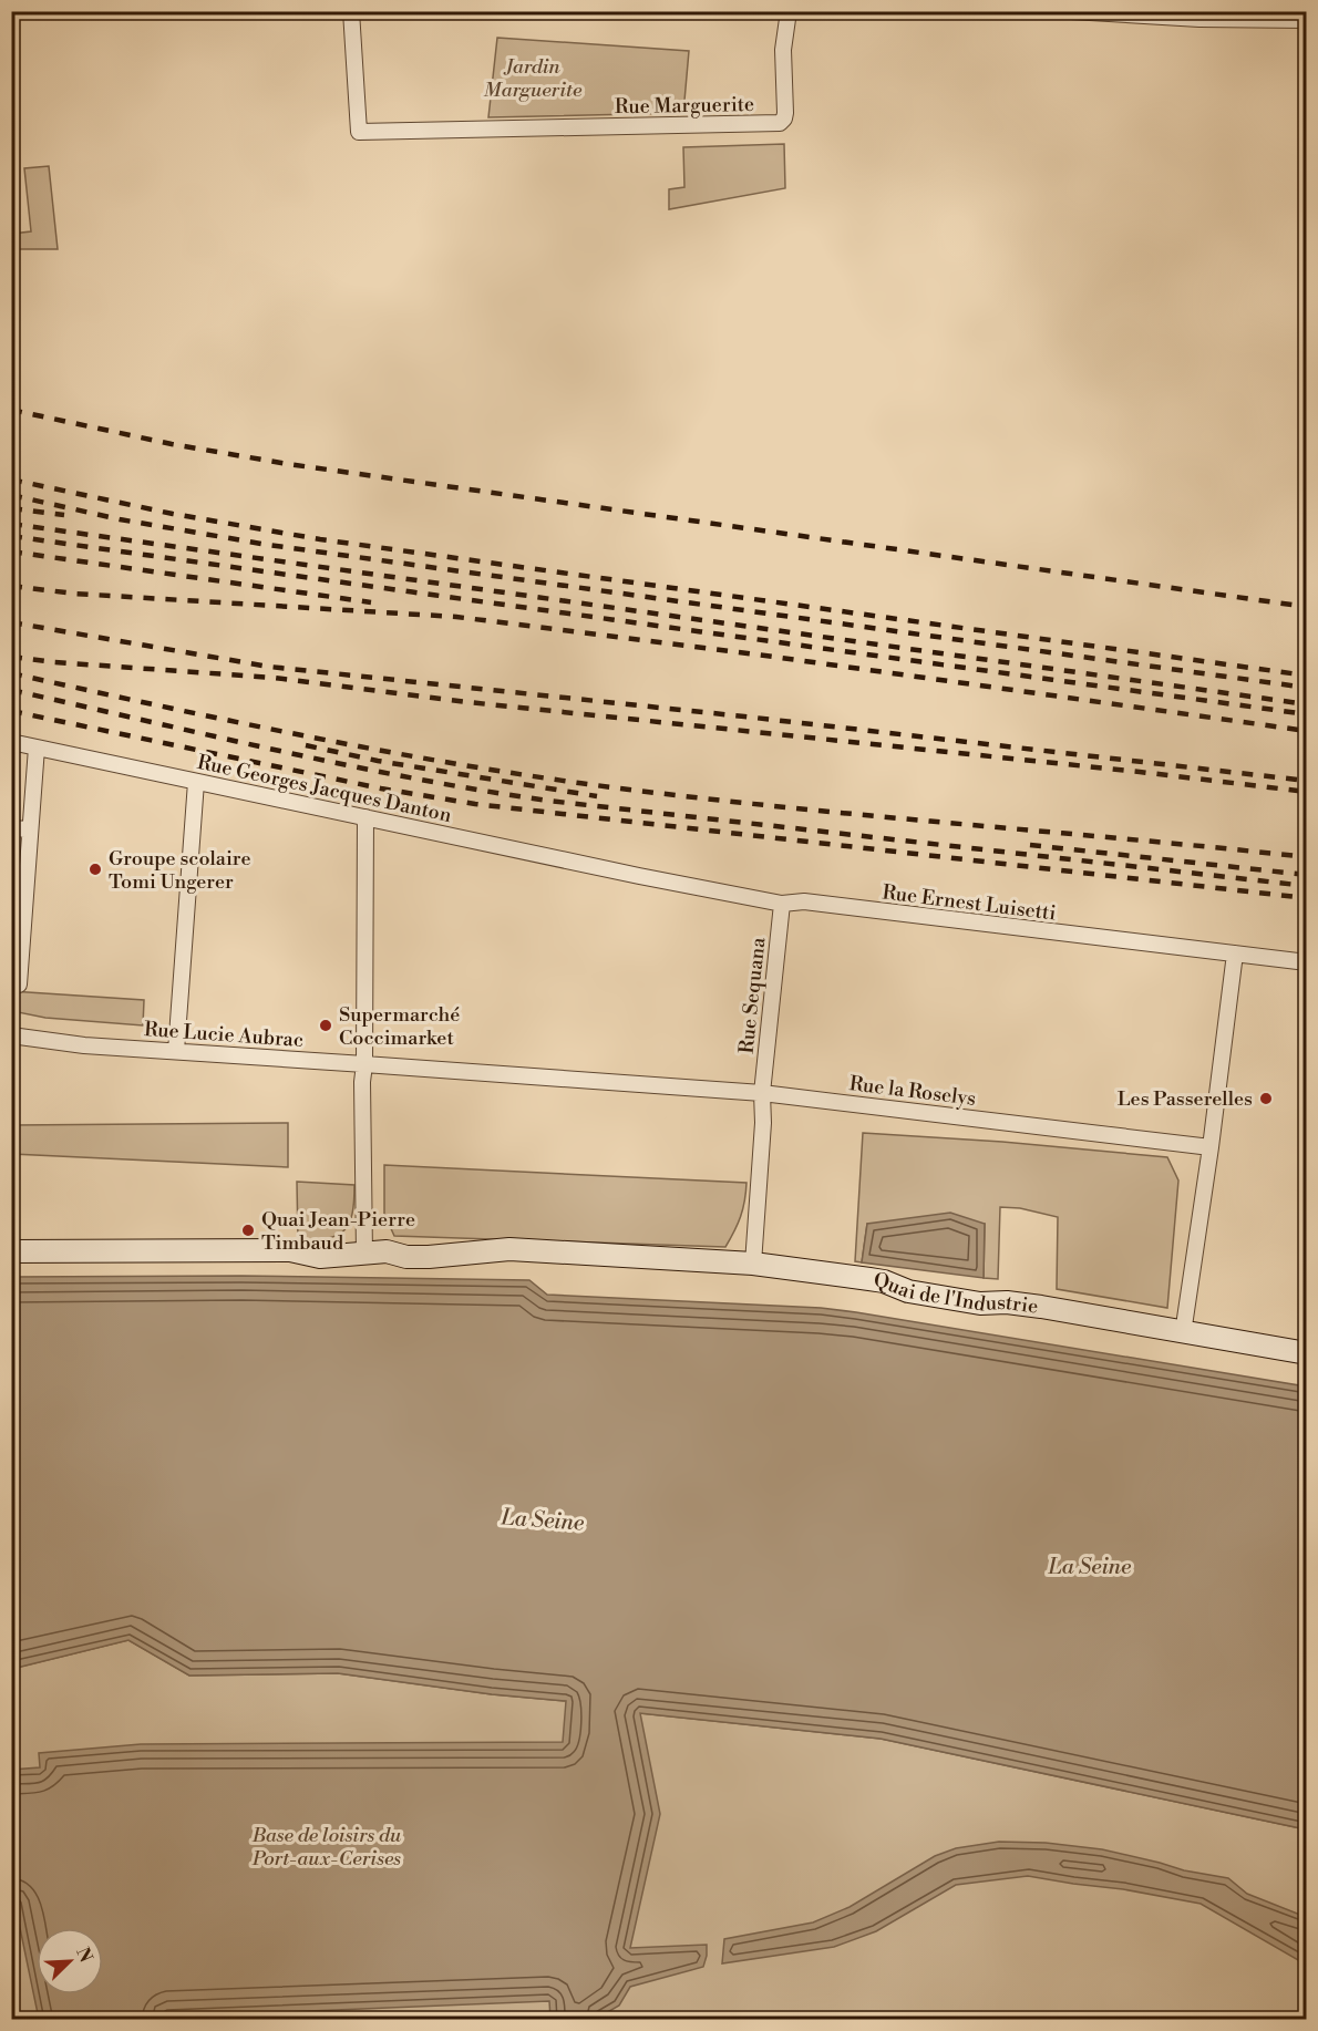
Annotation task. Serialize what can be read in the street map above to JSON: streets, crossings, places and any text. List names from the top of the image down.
{
  "streets": {
    "main road": ["Quai de l'Industrie"],
    "street": [
      "Rue Marguerite",
      "Rue Georges Jacques Danton",
      "Rue Ernest Luisetti",
      "Rue Sequana",
      "Rue Lucie Aubrac",
      "Rue la Roselys"
    ]
  },
  "crossings": [
    ["Rue Georges Jacques Danton", "Rue Ernest Luisetti"],
    ["Rue Ernest Luisetti", "Rue Sequana"],
    ["Rue Sequana", "Rue la Roselys"],
    ["Rue Sequana", "Quai de l'Industrie"],
    ["Rue Lucie Aubrac", "Rue la Roselys"]
  ],
  "water": ["La Seine"],
  "parks": ["Jardin Marguerite", "Base de loisirs du Port-aux-Cerises"],
  "places": [
    "Groupe scolaire Tomi Ungerer",
    "Supermarché Coccimarket",
    "Les Passerelles",
    "Quai Jean-Pierre Timbaud"
  ],
  "north": "top right"
}
